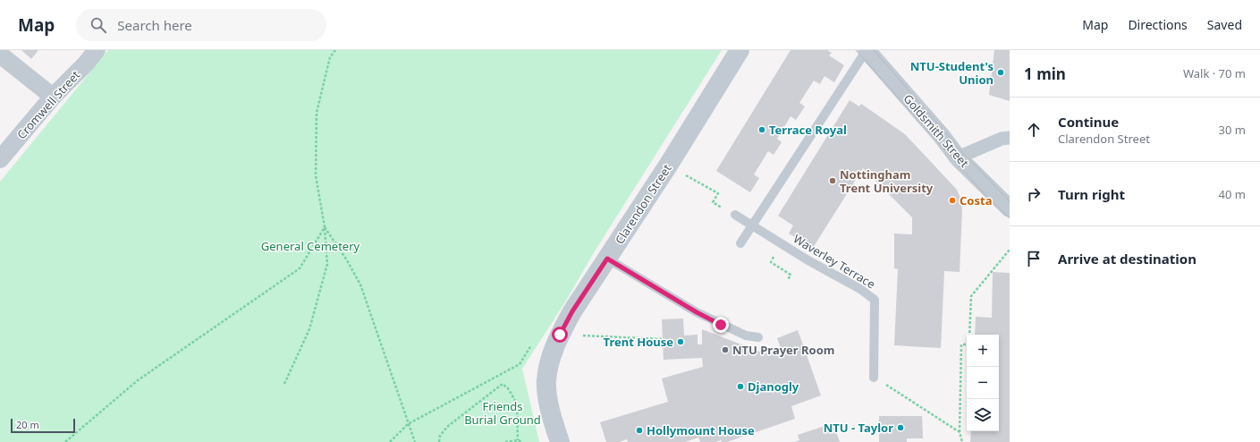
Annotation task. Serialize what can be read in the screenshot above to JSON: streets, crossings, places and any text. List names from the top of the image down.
{
  "streets": {
    "street": ["Cromwell Street", "Goldsmith Street", "Clarendon Street"],
    "lane": ["Waverley Terrace"]
  },
  "parks": ["General Cemetery", "Friends Burial Ground"],
  "places": [
    "NTU-Student's Union",
    "Terrace Royal",
    "Nottingham Trent University",
    "Costa",
    "Trent House",
    "NTU Prayer Room",
    "Djanogly",
    "NTU - Taylor",
    "Hollymount House"
  ],
  "scale_bar": "20 m",
  "page": {
    "header": "Map",
    "search": "Search here",
    "nav": ["Map", "Directions", "Saved"],
    "heading": ["1 min", "Walk · 70 m"],
    "list": [
      ["Continue", "Clarendon Street", "30 m"],
      ["Turn right", "40 m"],
      "Arrive at destination"
    ],
    "map_buttons": ["+", "−"],
    "scale": "20 m"
  }
}
